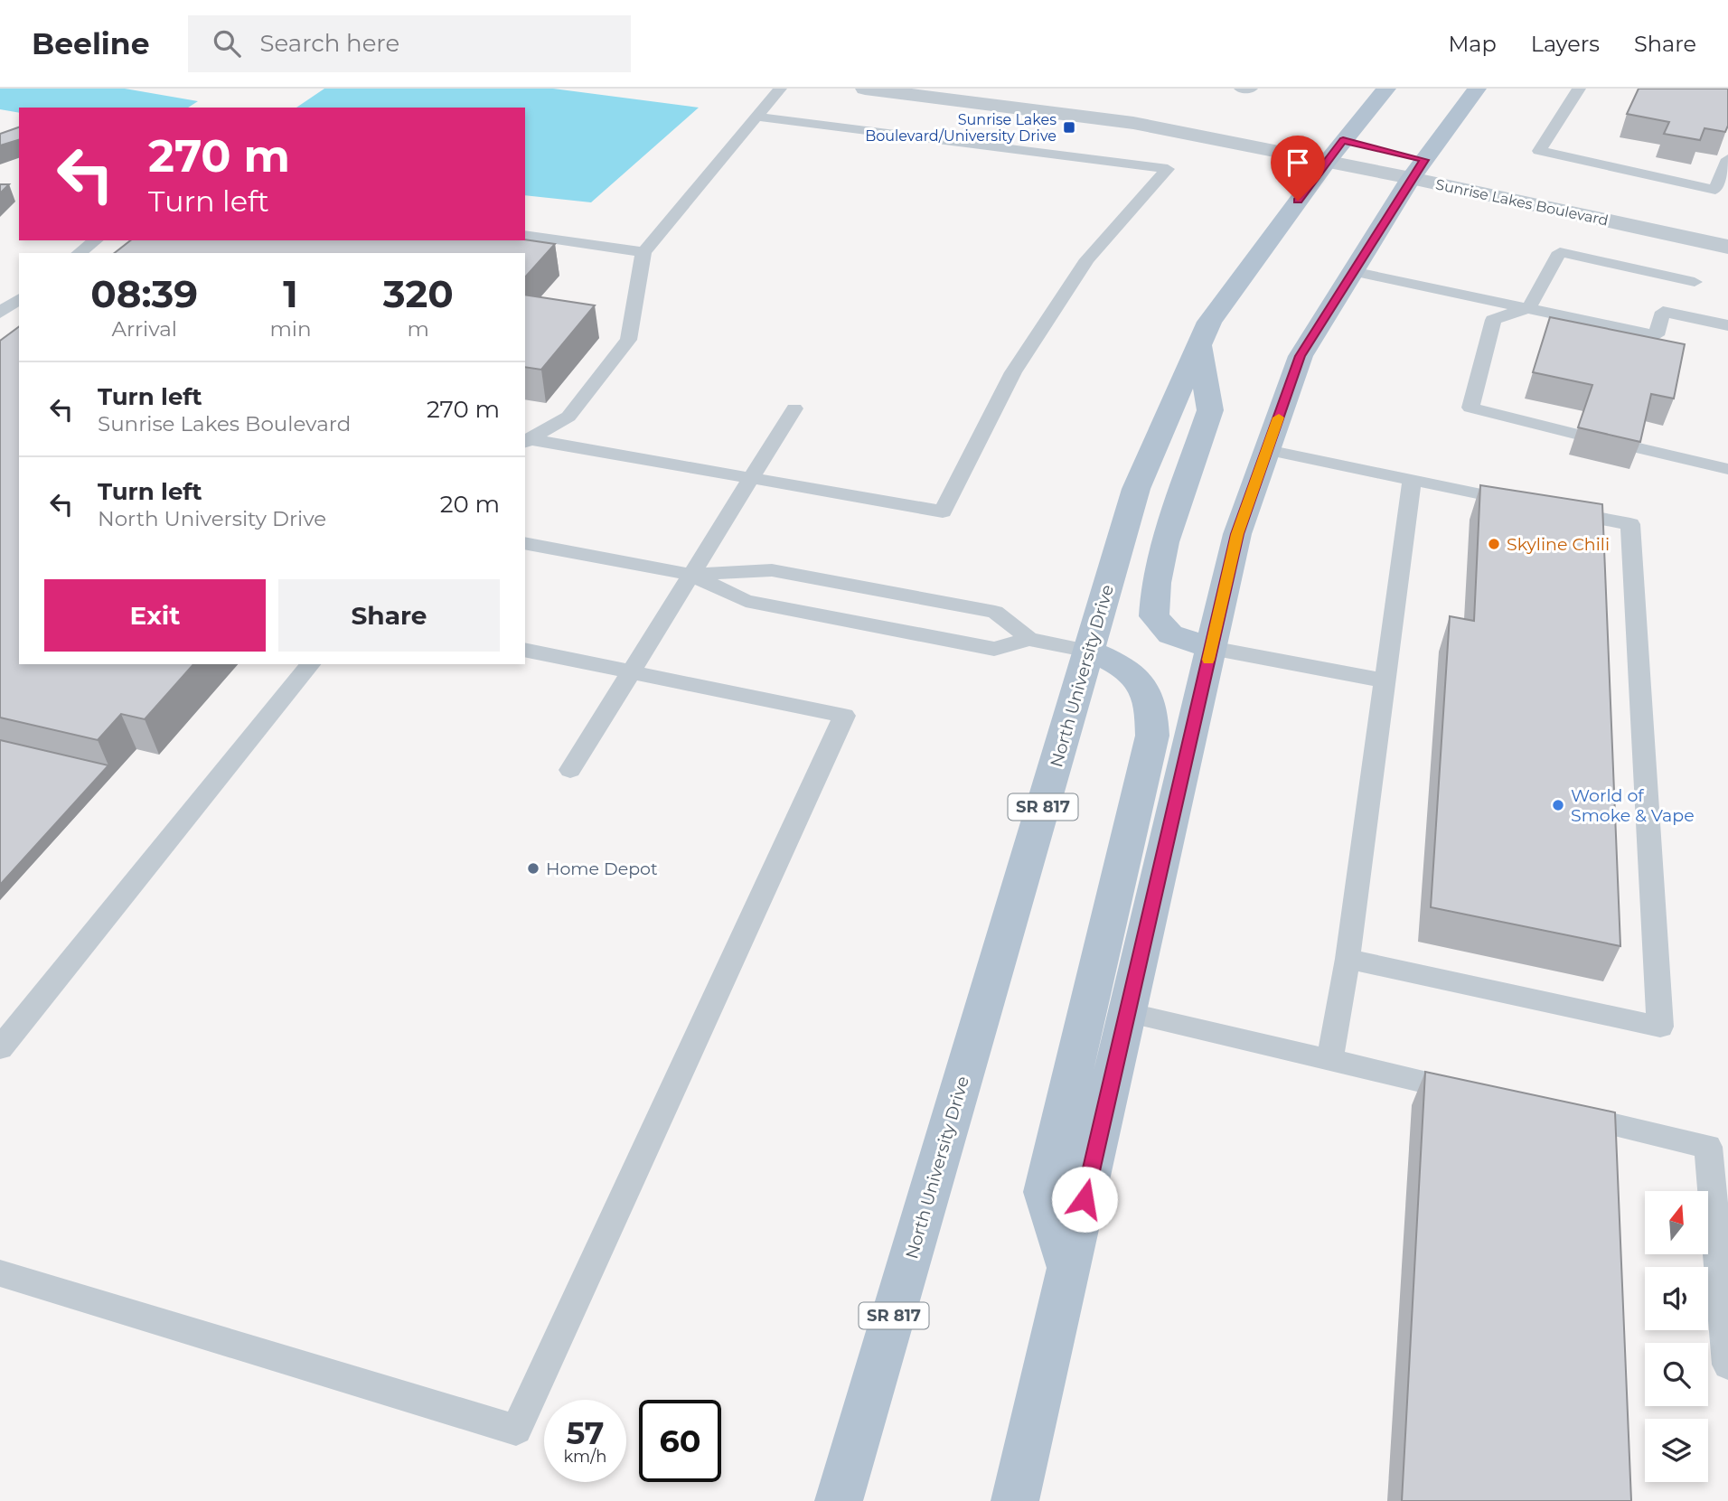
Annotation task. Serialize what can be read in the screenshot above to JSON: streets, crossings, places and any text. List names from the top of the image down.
{
  "streets": {
    "main road": ["North University Drive", "SR 817"],
    "street": ["Sunrise Lakes Boulevard"]
  },
  "crossings": [
    ["Sunrise Lakes Boulevard", "North University Drive"]
  ],
  "places": {
    "transit": ["Sunrise Lakes Boulevard/University Drive"],
    "other": ["Skyline Chili", "World of Smoke & Vape", "Home Depot"]
  },
  "north": "top",
  "page": {
    "header": "Beeline",
    "search": "Search here",
    "nav": ["Map", "Layers", "Share"],
    "turn": ["270 m", "Turn left"],
    "eta": [
      "08:39",
      "Arrival",
      "1",
      "min",
      "320",
      "m"
    ],
    "list": [
      {
        "name": "Turn left",
        "note": "Sunrise Lakes Boulevard",
        "value": "270 m"
      },
      {
        "name": "Turn left",
        "note": "North University Drive",
        "value": "20 m"
      }
    ],
    "buttons": ["Exit", "Share"],
    "speed": "57 km/h",
    "limit": "60"
  }
}
